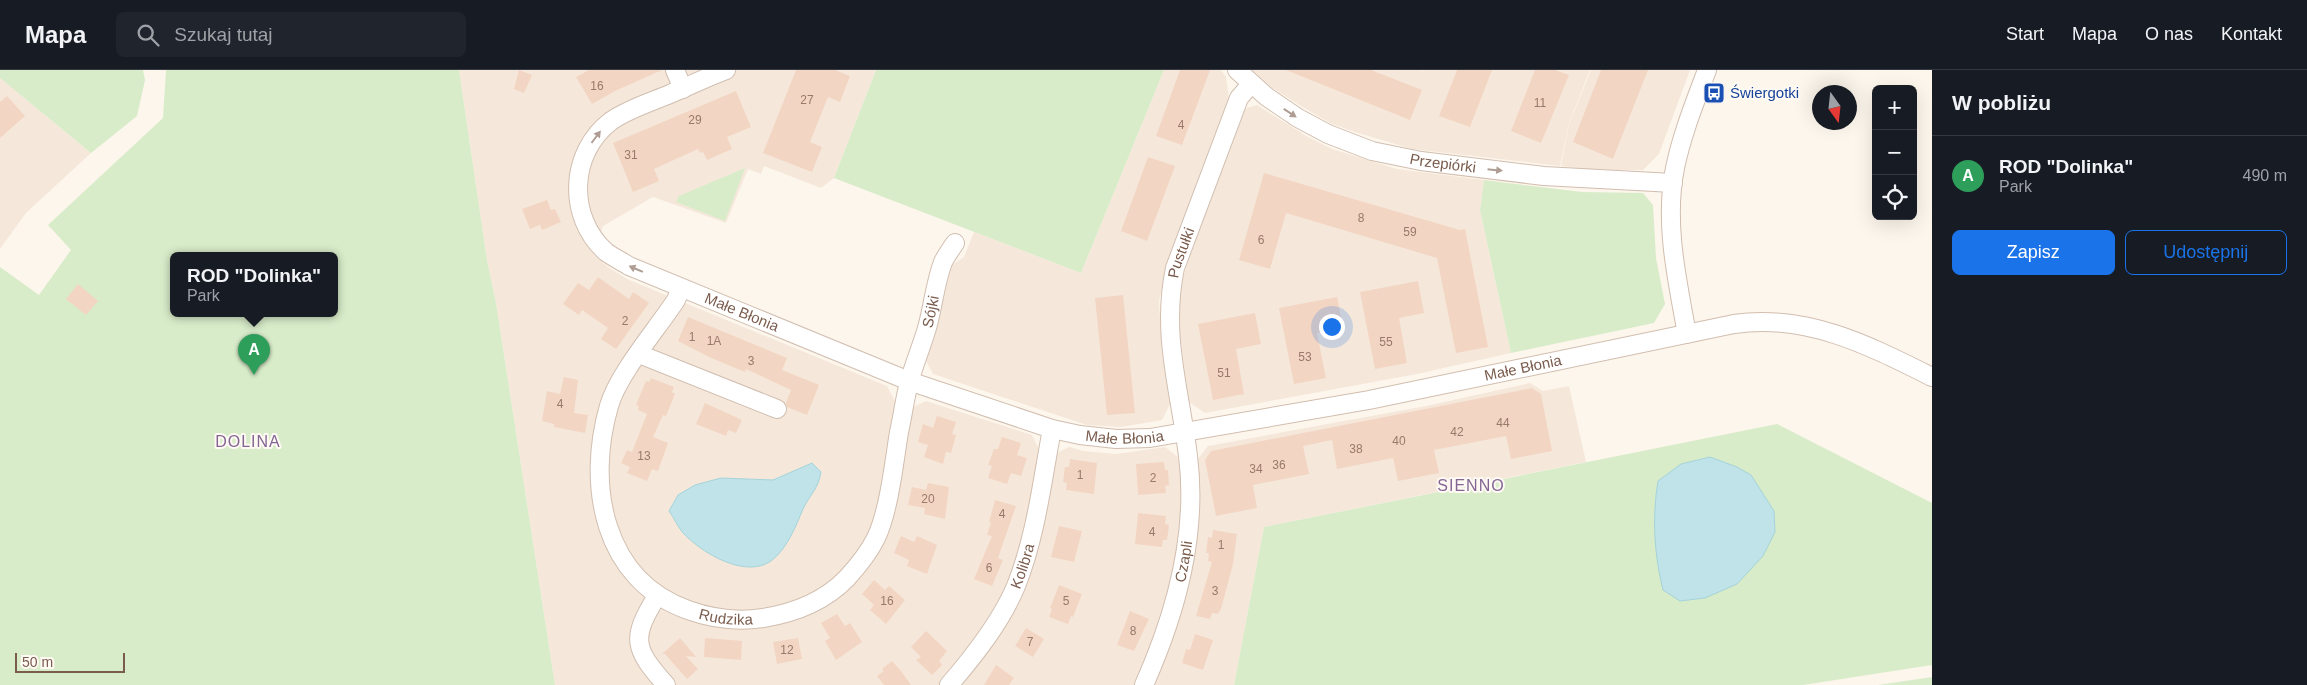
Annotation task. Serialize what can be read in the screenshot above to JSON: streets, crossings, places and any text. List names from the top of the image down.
{
  "streets": {
    "street": [
      "Przepiórki",
      "Pustułki",
      "Sójki",
      "Małe Błonia",
      "Czapli",
      "Kolibra",
      "Rudzika"
    ]
  },
  "crossings": [
    ["Przepiórki", "Pustułki"],
    ["Pustułki", "Małe Błonia"],
    ["Pustułki", "Czapli"],
    ["Sójki", "Małe Błonia"],
    ["Sójki", "Rudzika"],
    ["Małe Błonia", "Czapli"],
    ["Małe Błonia", "Kolibra"],
    ["Małe Błonia", "Rudzika"]
  ],
  "one_way": ["Przepiórki"],
  "districts": ["DOLINA", "SIENNO"],
  "places": {
    "bus stop": ["Świergotki"]
  },
  "house_numbers": [
    "16",
    "27",
    "11",
    "29",
    "4",
    "31",
    "8",
    "59",
    "6",
    "2",
    "1",
    "1A",
    "55",
    "53",
    "3",
    "51",
    "4",
    "44",
    "42",
    "40",
    "38",
    "13",
    "36",
    "34",
    "1",
    "2",
    "20",
    "4",
    "4",
    "1",
    "6",
    "3",
    "16",
    "5",
    "8",
    "7",
    "12"
  ],
  "scale_bar": "50 m",
  "north": "bottom",
  "page": {
    "header": "Mapa",
    "search": "Szukaj tutaj",
    "nav": [
      "Start",
      "Mapa",
      "O nas",
      "Kontakt"
    ],
    "heading": "W pobliżu",
    "map_buttons": ["+", "−"],
    "list": [
      {
        "mark": "A",
        "name": "ROD \"Dolinka\"",
        "note": "Park",
        "value": "490 m"
      }
    ],
    "buttons": ["Zapisz", "Udostępnij"],
    "popup": ["ROD \"Dolinka\"", "Park"],
    "pins": "A",
    "scale": "50 m"
  }
}
